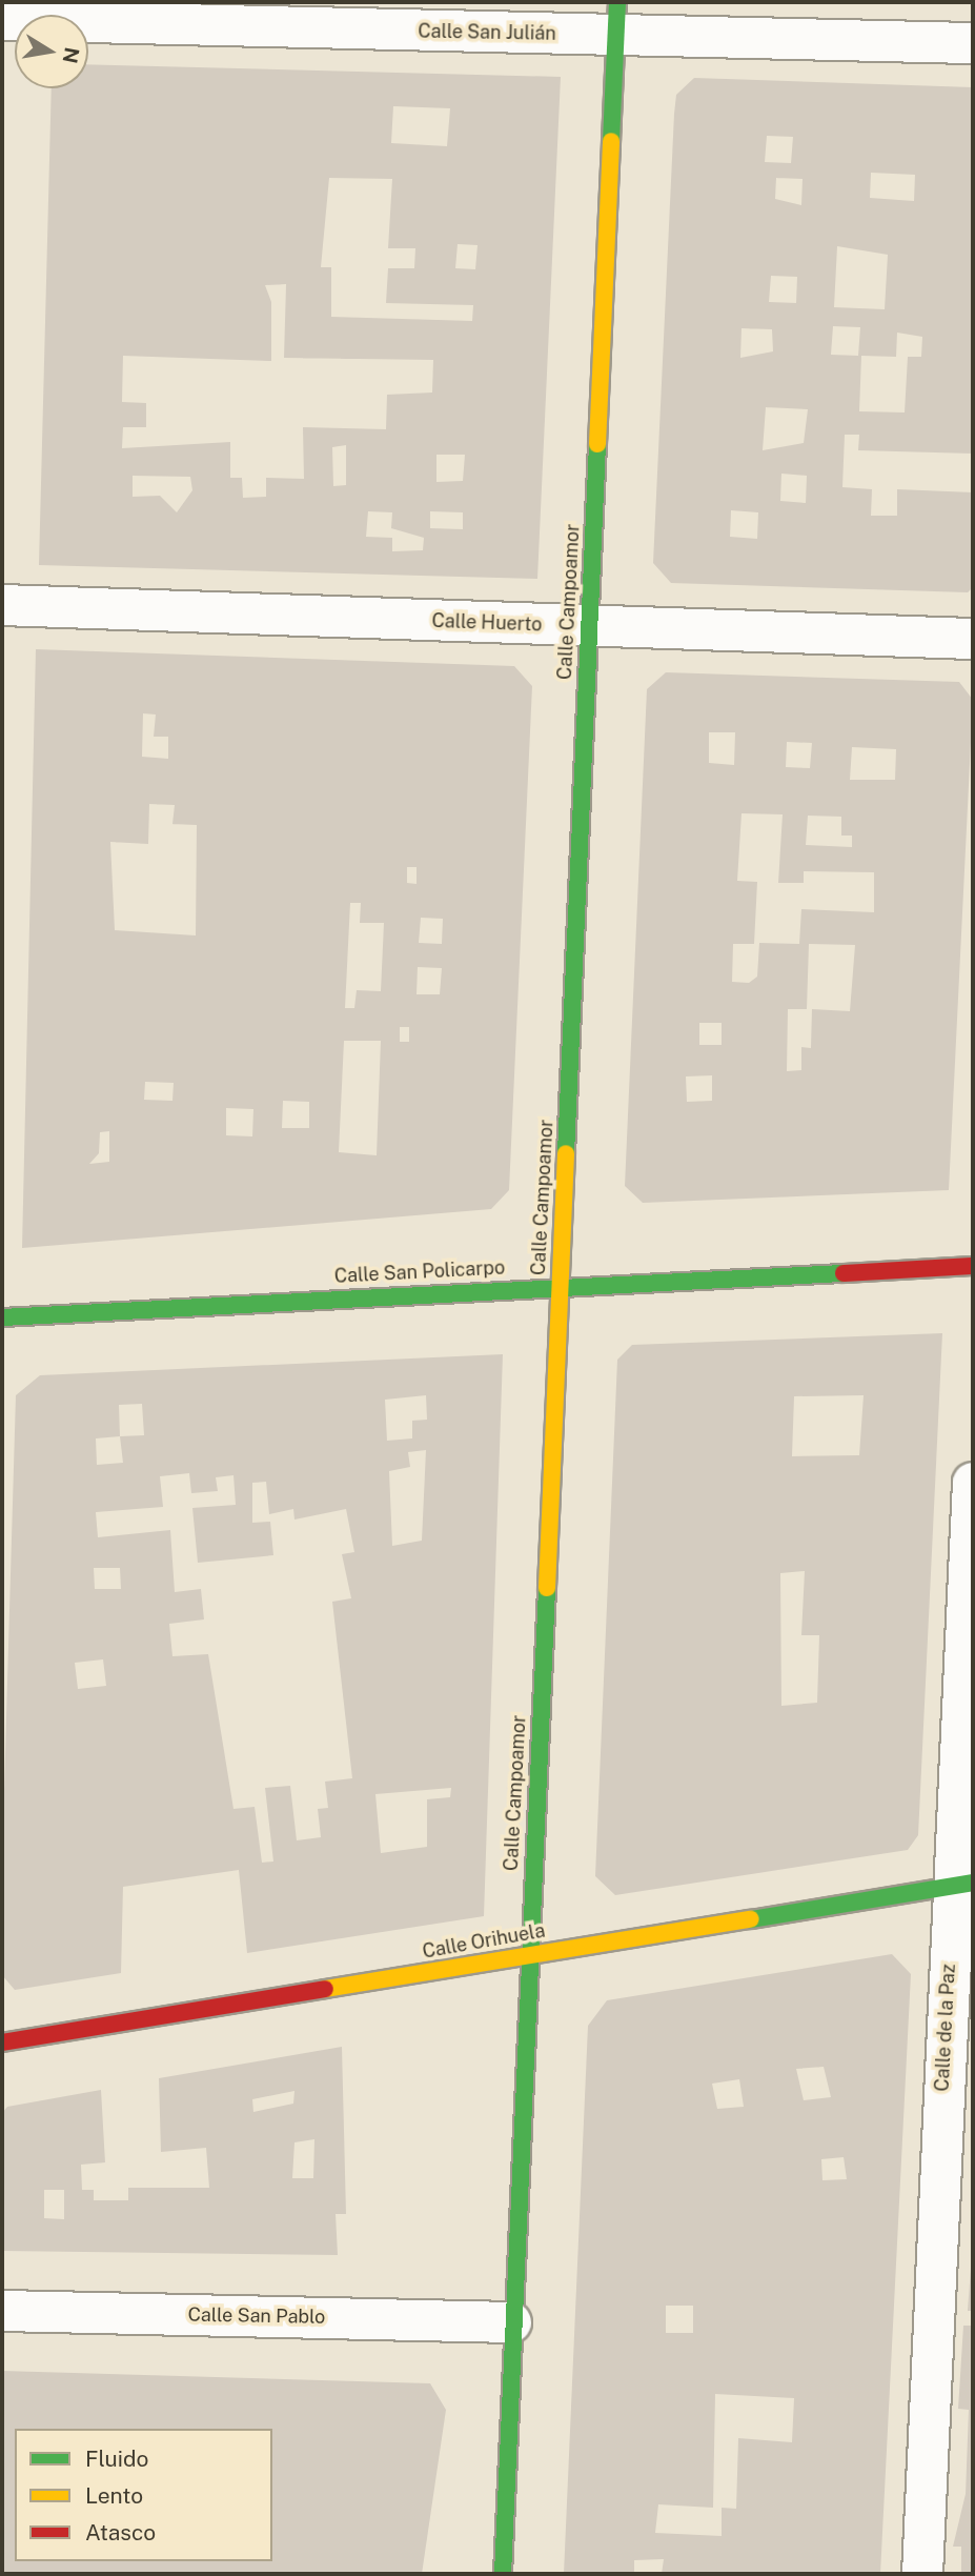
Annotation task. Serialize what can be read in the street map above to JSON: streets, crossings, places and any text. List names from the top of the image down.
{
  "streets": {
    "street": [
      "Calle San Julián",
      "Calle Campoamor",
      "Calle Huerto",
      "Calle San Policarpo",
      "Calle Orihuela",
      "Calle de la Paz",
      "Calle San Pablo"
    ]
  },
  "crossings": [
    ["Calle San Julián", "Calle Campoamor"],
    ["Calle Campoamor", "Calle Huerto"],
    ["Calle Campoamor", "Calle San Policarpo"],
    ["Calle Campoamor", "Calle Orihuela"],
    ["Calle Campoamor", "Calle San Pablo"],
    ["Calle Orihuela", "Calle de la Paz"]
  ],
  "legend": ["Fluido", "Lento", "Atasco"],
  "north": "right"
}
